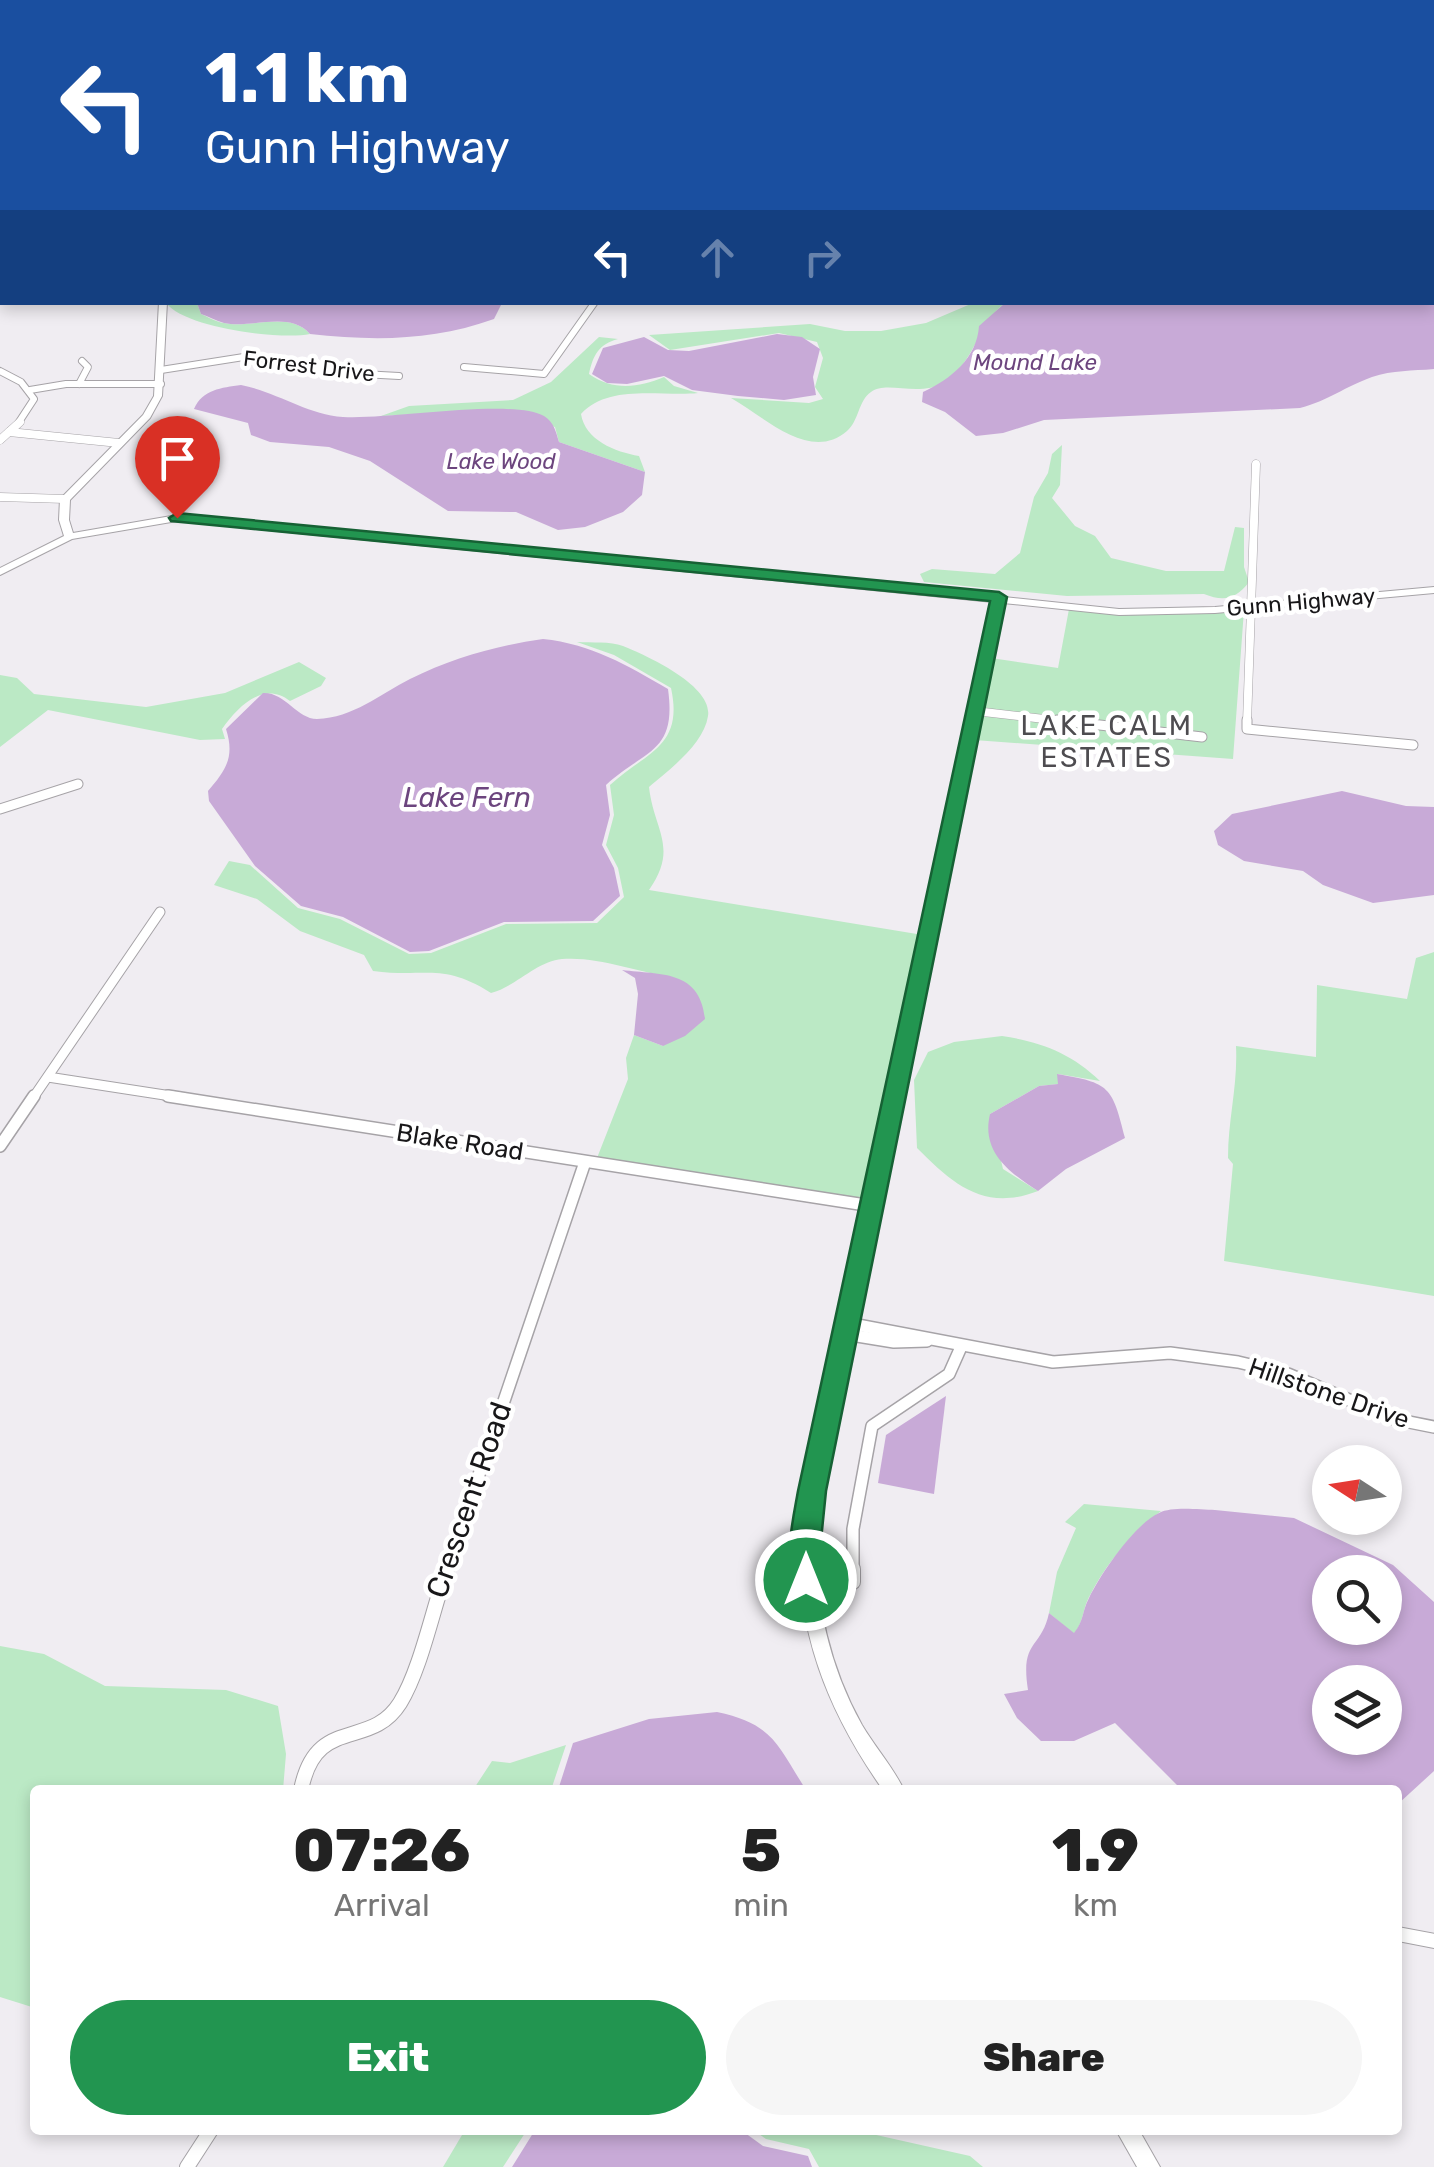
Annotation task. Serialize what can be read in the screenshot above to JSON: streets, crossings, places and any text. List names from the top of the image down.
{
  "streets": {
    "main road": ["Gunn Highway"],
    "street": [
      "Forrest Drive",
      "Blake Road",
      "Hillstone Drive",
      "Crescent Road"
    ]
  },
  "crossings": [
    ["Blake Road", "Crescent Road"]
  ],
  "districts": ["LAKE CALM ESTATES"],
  "water": ["Mound Lake", "Lake Wood", "Lake Fern"],
  "north": "left",
  "page": {
    "turn": ["1.1 km", "Gunn Highway"],
    "eta": [
      "07:26",
      "Arrival",
      "5",
      "min",
      "1.9",
      "km"
    ],
    "buttons": ["Exit", "Share"]
  }
}
